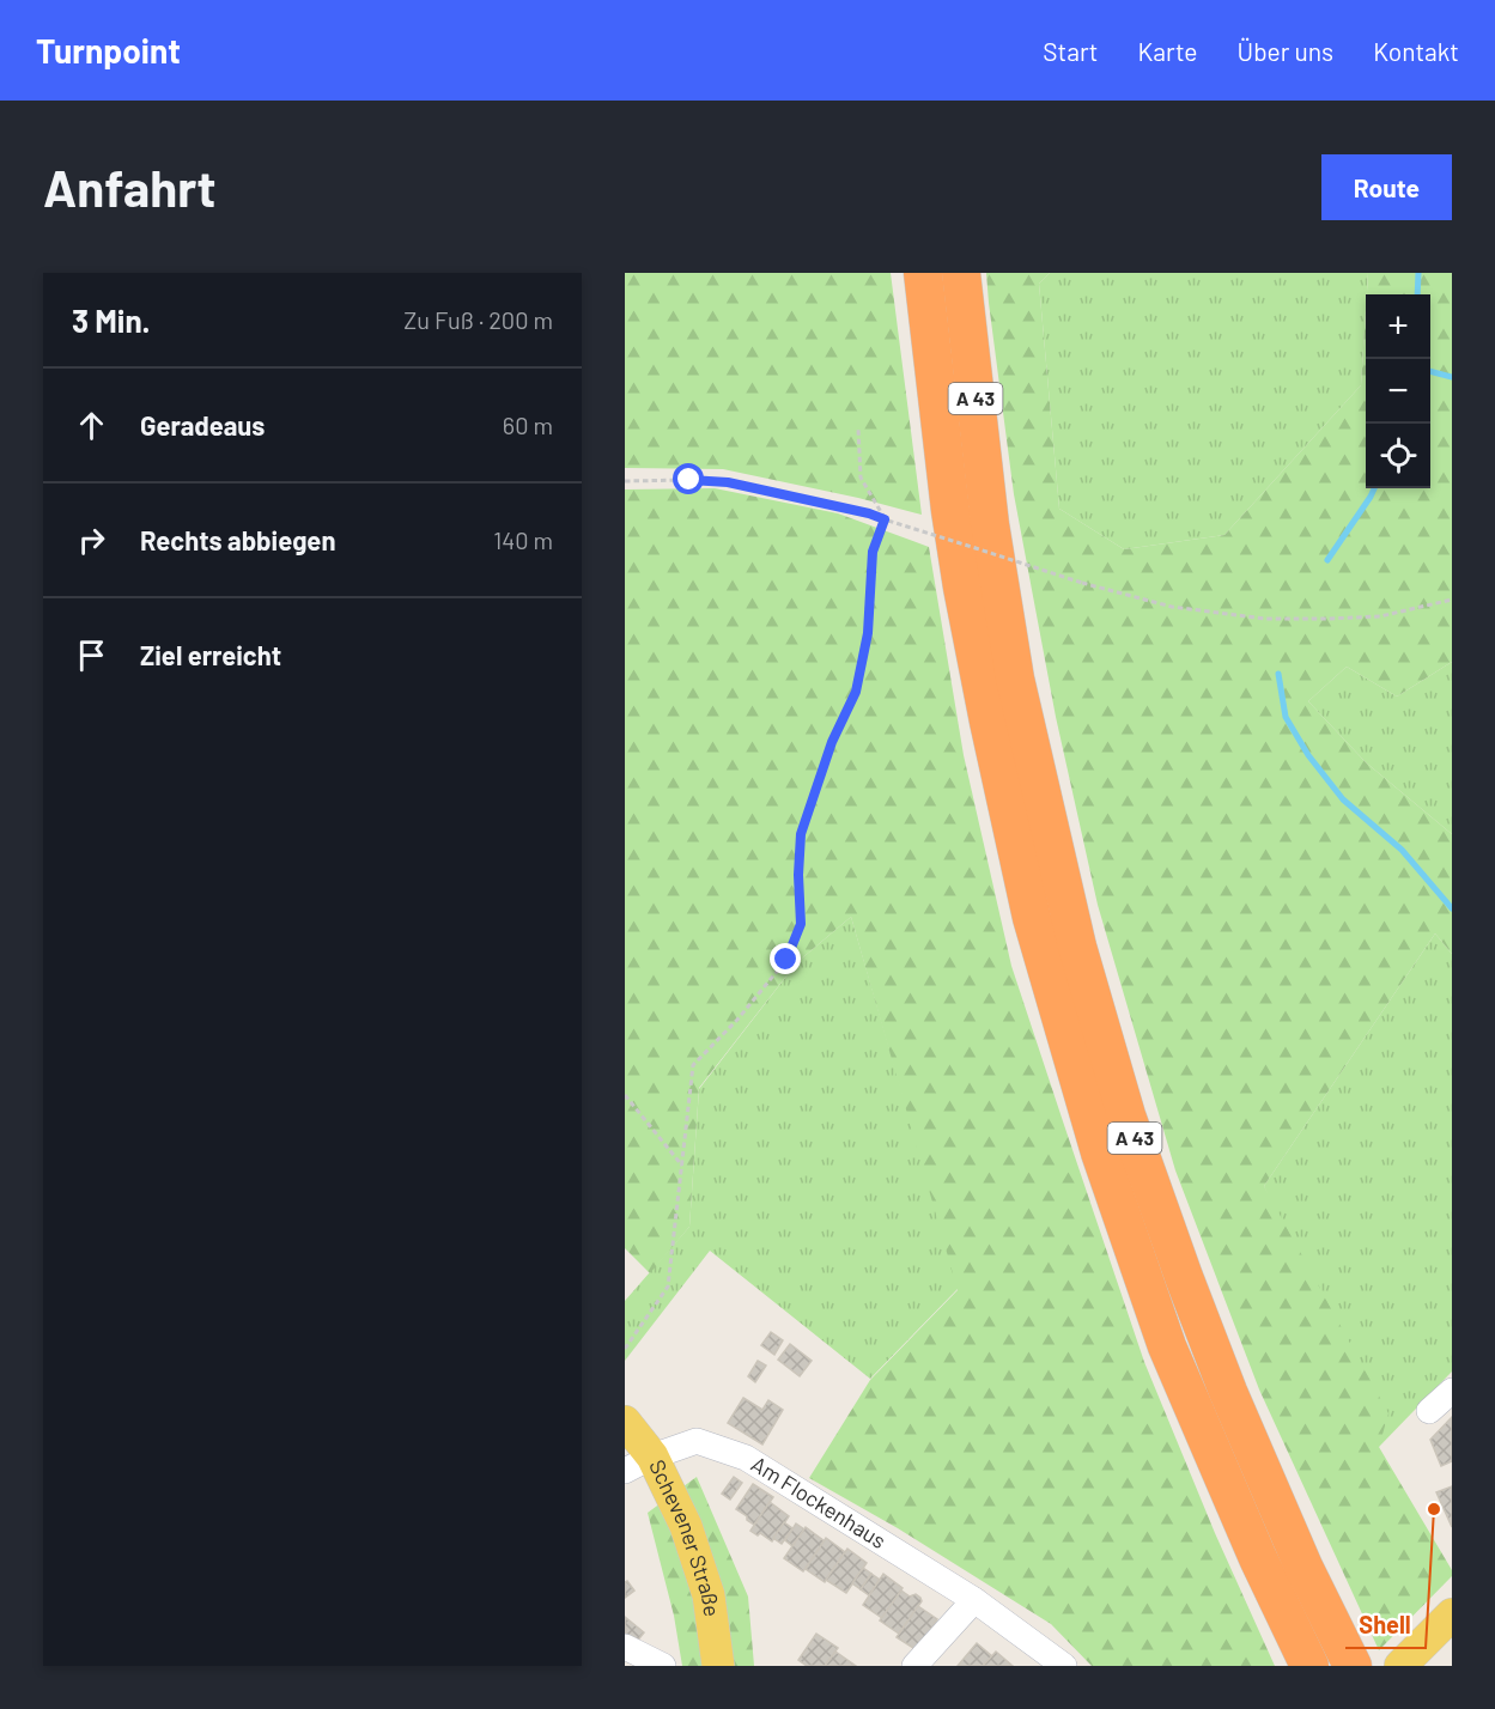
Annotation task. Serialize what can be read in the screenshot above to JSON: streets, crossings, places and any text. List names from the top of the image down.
{
  "streets": {
    "highway": ["A 43"],
    "main road": ["Schevener Straße"],
    "street": ["Am Flockenhaus"]
  },
  "crossings": [
    ["Am Flockenhaus", "Schevener Straße"]
  ],
  "places": ["Shell"],
  "page": {
    "header": "Turnpoint",
    "nav": [
      "Start",
      "Karte",
      "Über uns",
      "Kontakt"
    ],
    "buttons": "Route",
    "title": "Anfahrt",
    "heading": ["3 Min.", "Zu Fuß · 200 m"],
    "map_buttons": ["+", "−"],
    "list": [
      ["Geradeaus", "60 m"],
      ["Rechts abbiegen", "140 m"],
      "Ziel erreicht"
    ]
  }
}
